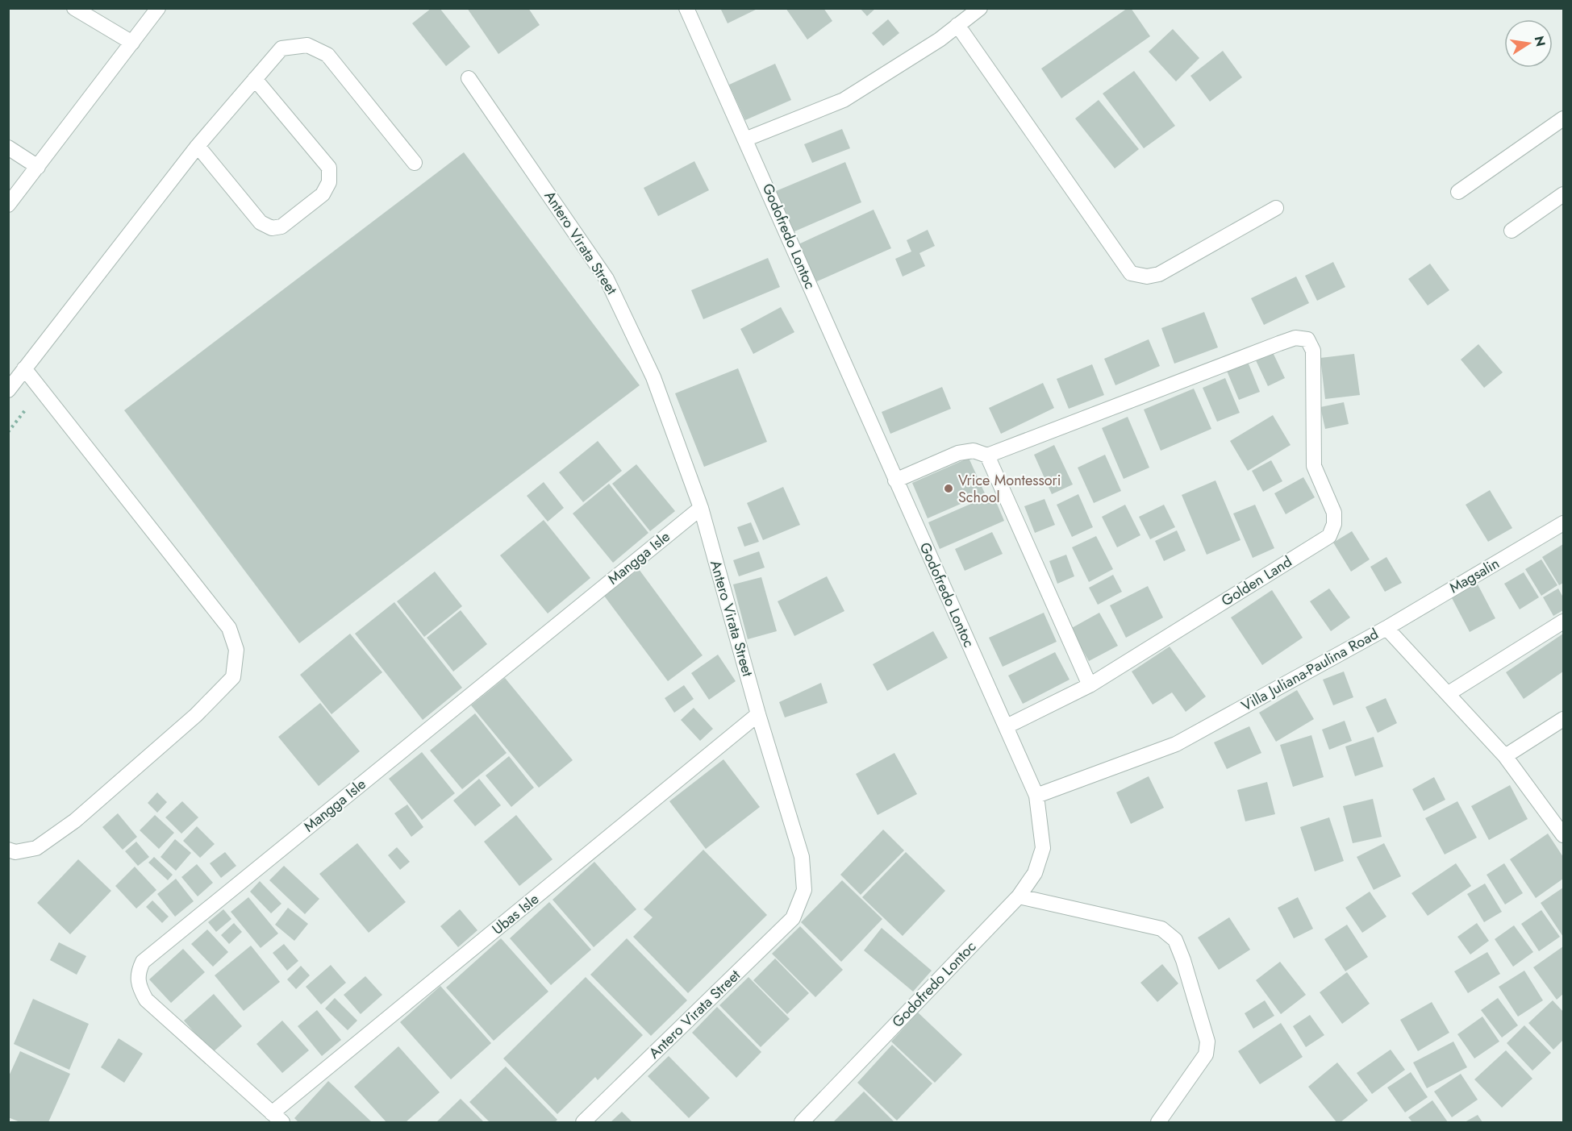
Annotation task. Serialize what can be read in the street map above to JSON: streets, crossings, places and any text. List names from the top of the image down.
{
  "streets": {
    "street": [
      "Godofredo Lontoc",
      "Antero Virata Street",
      "Mangga Isle",
      "Magsalin",
      "Golden Land",
      "Villa Juliana-Paulina Road",
      "Ubas Isle"
    ]
  },
  "crossings": [
    ["Godofredo Lontoc", "Golden Land"],
    ["Godofredo Lontoc", "Villa Juliana-Paulina Road"],
    ["Antero Virata Street", "Mangga Isle"],
    ["Antero Virata Street", "Ubas Isle"],
    ["Mangga Isle", "Ubas Isle"],
    ["Magsalin", "Villa Juliana-Paulina Road"]
  ],
  "places": ["Vrice Montessori School"],
  "north": "right"
}
